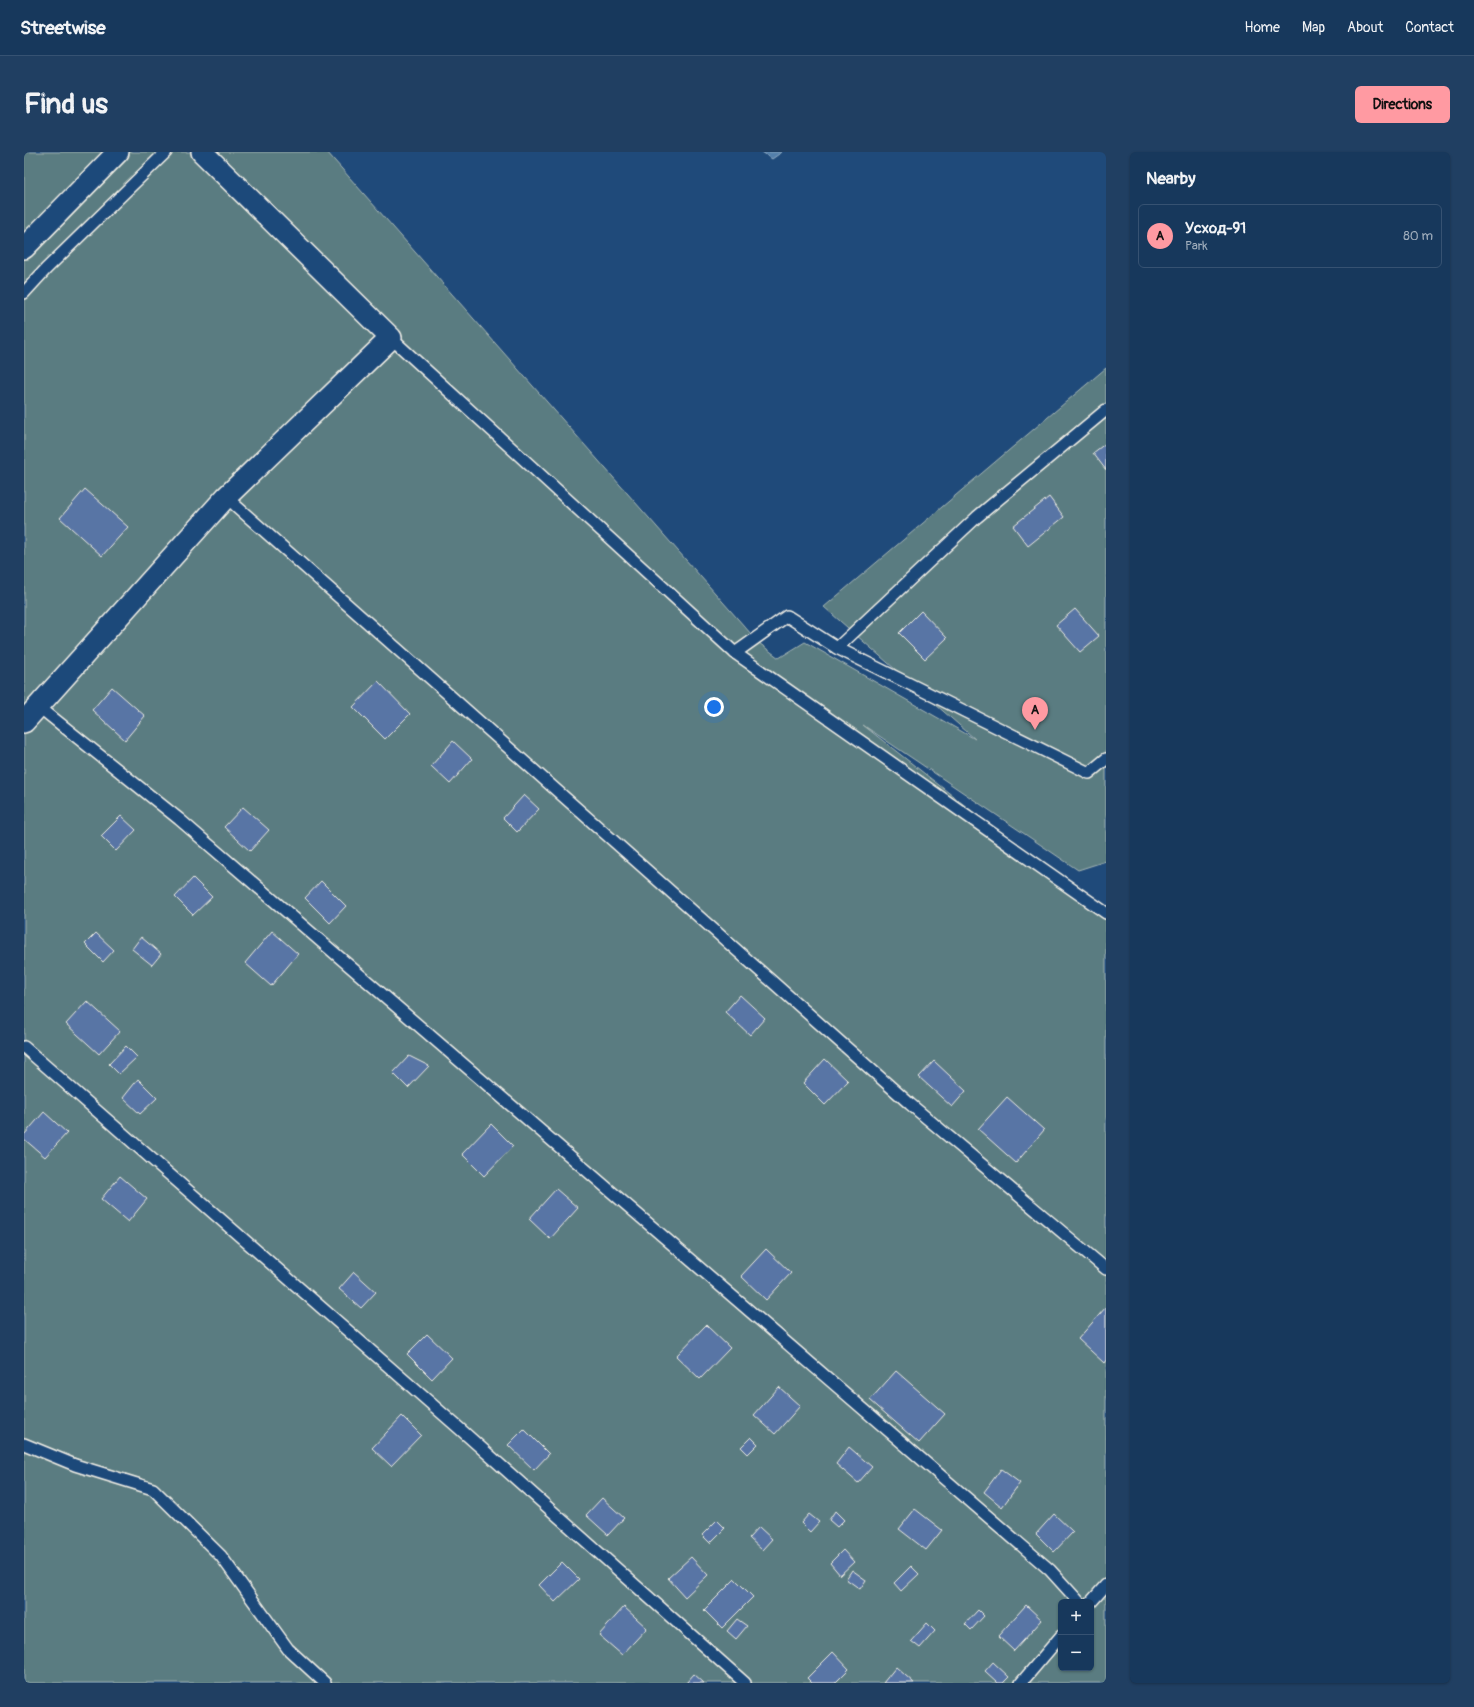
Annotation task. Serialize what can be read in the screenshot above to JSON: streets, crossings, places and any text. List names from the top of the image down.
{
  "page": {
    "header": "Streetwise",
    "nav": [
      "Home",
      "Map",
      "About",
      "Contact"
    ],
    "buttons": "Directions",
    "title": "Find us",
    "heading": "Nearby",
    "list": [
      {
        "mark": "A",
        "name": "Усход-91",
        "note": "Park",
        "value": "80 m"
      }
    ],
    "pins": "A",
    "map_buttons": ["+", "−"]
  }
}
